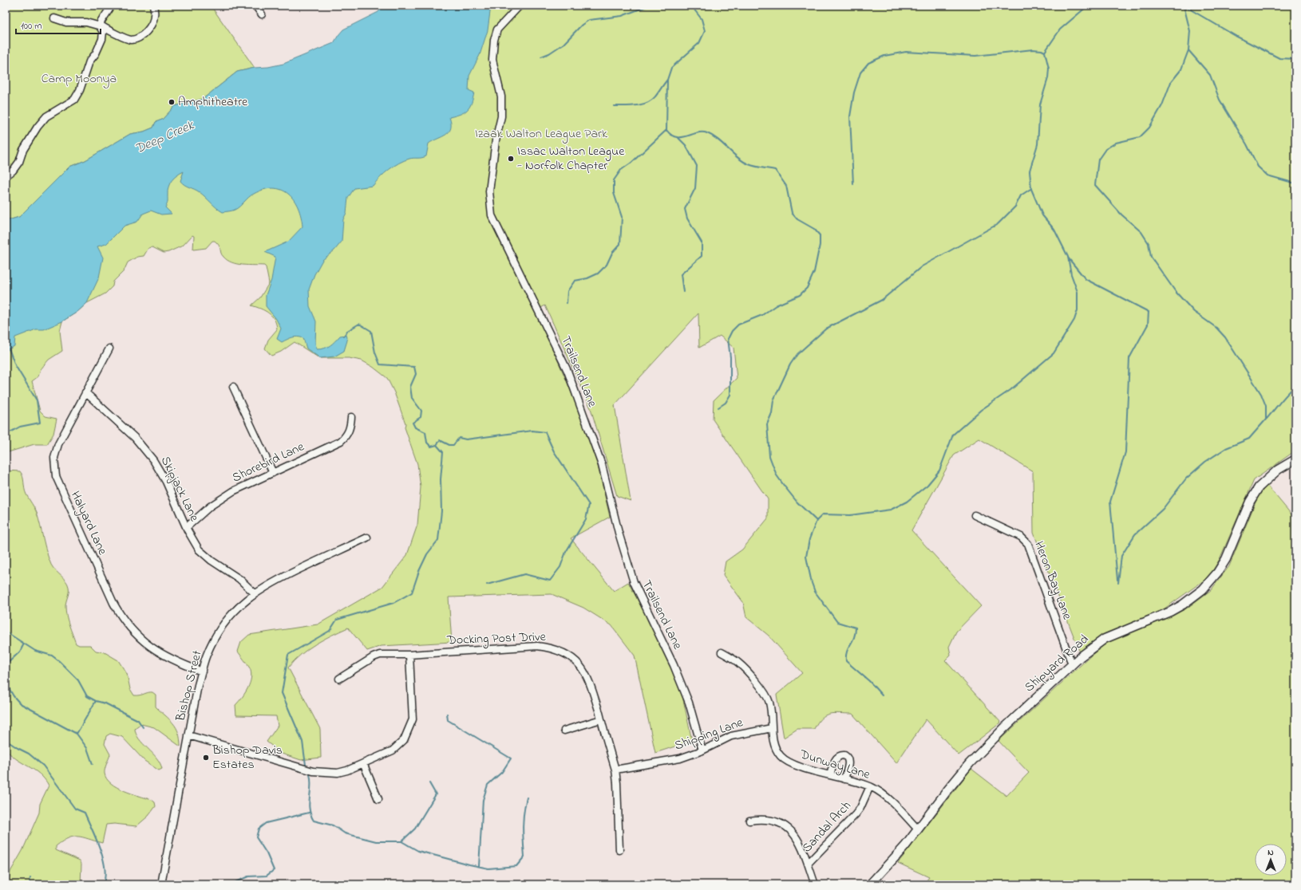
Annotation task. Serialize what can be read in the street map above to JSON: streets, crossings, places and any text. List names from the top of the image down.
{
  "streets": {
    "street": [
      "Trailsend Lane",
      "Shorebird Lane",
      "Skipjack Lane",
      "Halyard Lane",
      "Heron Bay Lane",
      "Docking Post Drive",
      "Shipyard Road",
      "Bishop Street",
      "Shipping Lane",
      "Dunway Lane",
      "Sandal Arch"
    ]
  },
  "crossings": [
    ["Trailsend Lane", "Shipping Lane"],
    ["Shorebird Lane", "Skipjack Lane"],
    ["Skipjack Lane", "Halyard Lane"],
    ["Skipjack Lane", "Bishop Street"],
    ["Halyard Lane", "Bishop Street"],
    ["Heron Bay Lane", "Shipyard Road"],
    ["Docking Post Drive", "Shipping Lane"],
    ["Shipyard Road", "Dunway Lane"],
    ["Shipping Lane", "Dunway Lane"],
    ["Dunway Lane", "Sandal Arch"]
  ],
  "water": ["Deep Creek"],
  "parks": ["Camp Moonya", "Izaak Walton League Park"],
  "places": ["Amphitheatre", "Issac Walton League - Norfolk Chapter", "Bishop Davis Estates"],
  "scale_bar": "100 m",
  "north": "top"
}
